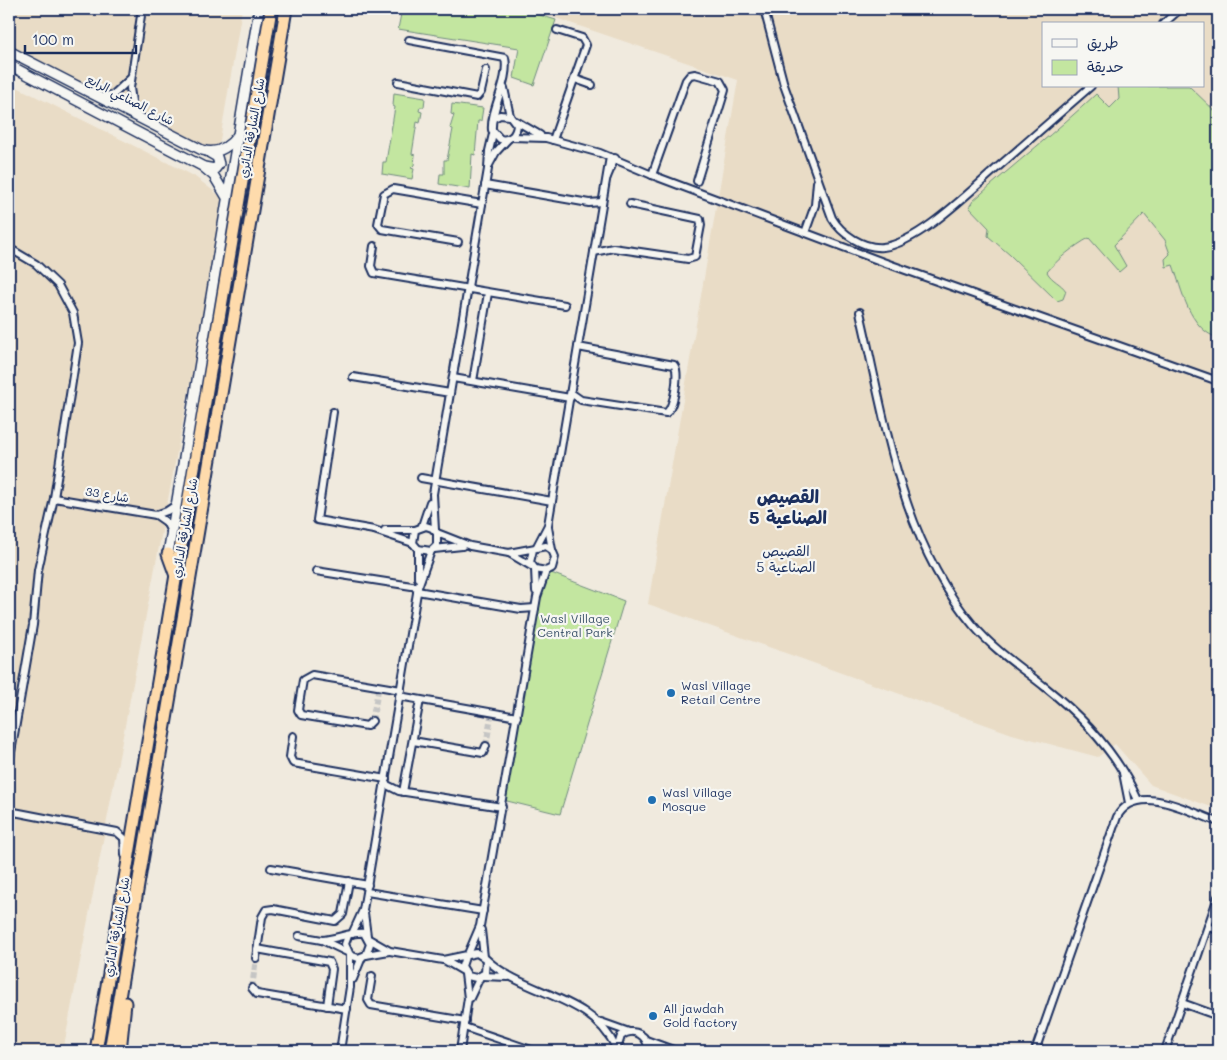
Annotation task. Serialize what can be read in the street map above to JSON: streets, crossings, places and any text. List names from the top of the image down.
{
  "streets": {
    "highway": ["شارع الشارقة الدائري"],
    "main road": ["شارع الصناعي الرابع"],
    "street": ["شارع 33"]
  },
  "districts": ["القصيص الصناعية 5", "القصيص الصناعية 5"],
  "parks": ["Wasl Village Central Park"],
  "places": ["Wasl Village Retail Centre", "Wasl Village Mosque", "All jawdah Gold factory"],
  "legend": ["طريق", "حديقة"],
  "scale_bar": "100 m"
}
